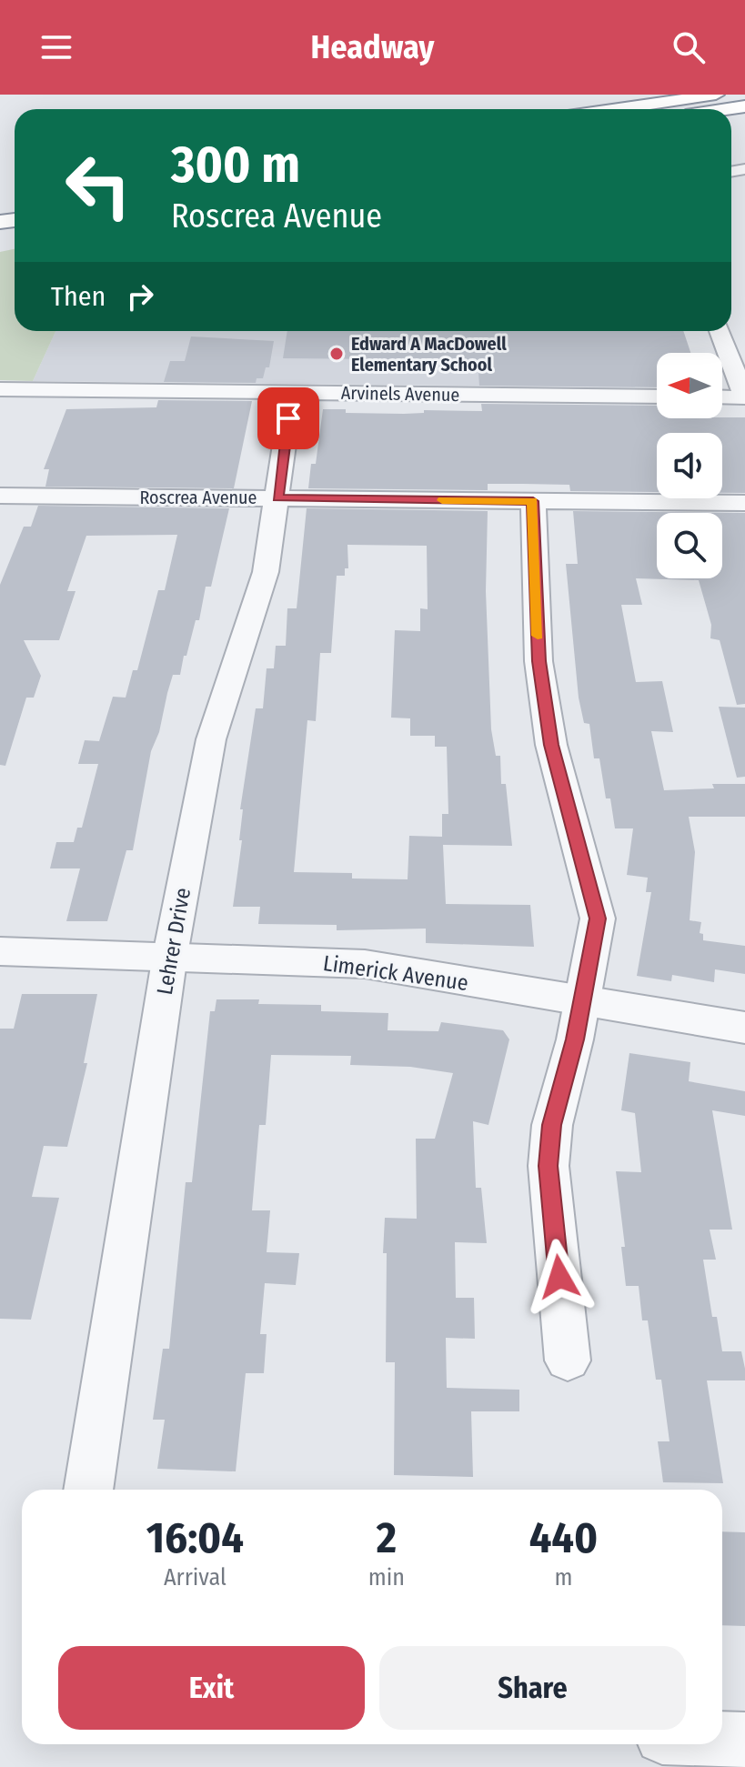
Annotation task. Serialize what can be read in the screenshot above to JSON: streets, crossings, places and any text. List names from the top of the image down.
{
  "streets": {
    "street": [
      "Arvinels Avenue",
      "Roscrea Avenue",
      "Lehrer Drive",
      "Limerick Avenue"
    ]
  },
  "crossings": [
    ["Arvinels Avenue", "Lehrer Drive"],
    ["Roscrea Avenue", "Lehrer Drive"],
    ["Lehrer Drive", "Limerick Avenue"]
  ],
  "places": ["Edward A MacDowell Elementary School"],
  "north": "left",
  "page": {
    "header": "Headway",
    "turn": ["300 m", "Roscrea Avenue"],
    "then": "Then",
    "eta": [
      "16:04",
      "Arrival",
      "2",
      "min",
      "440",
      "m"
    ],
    "buttons": ["Exit", "Share"]
  }
}
